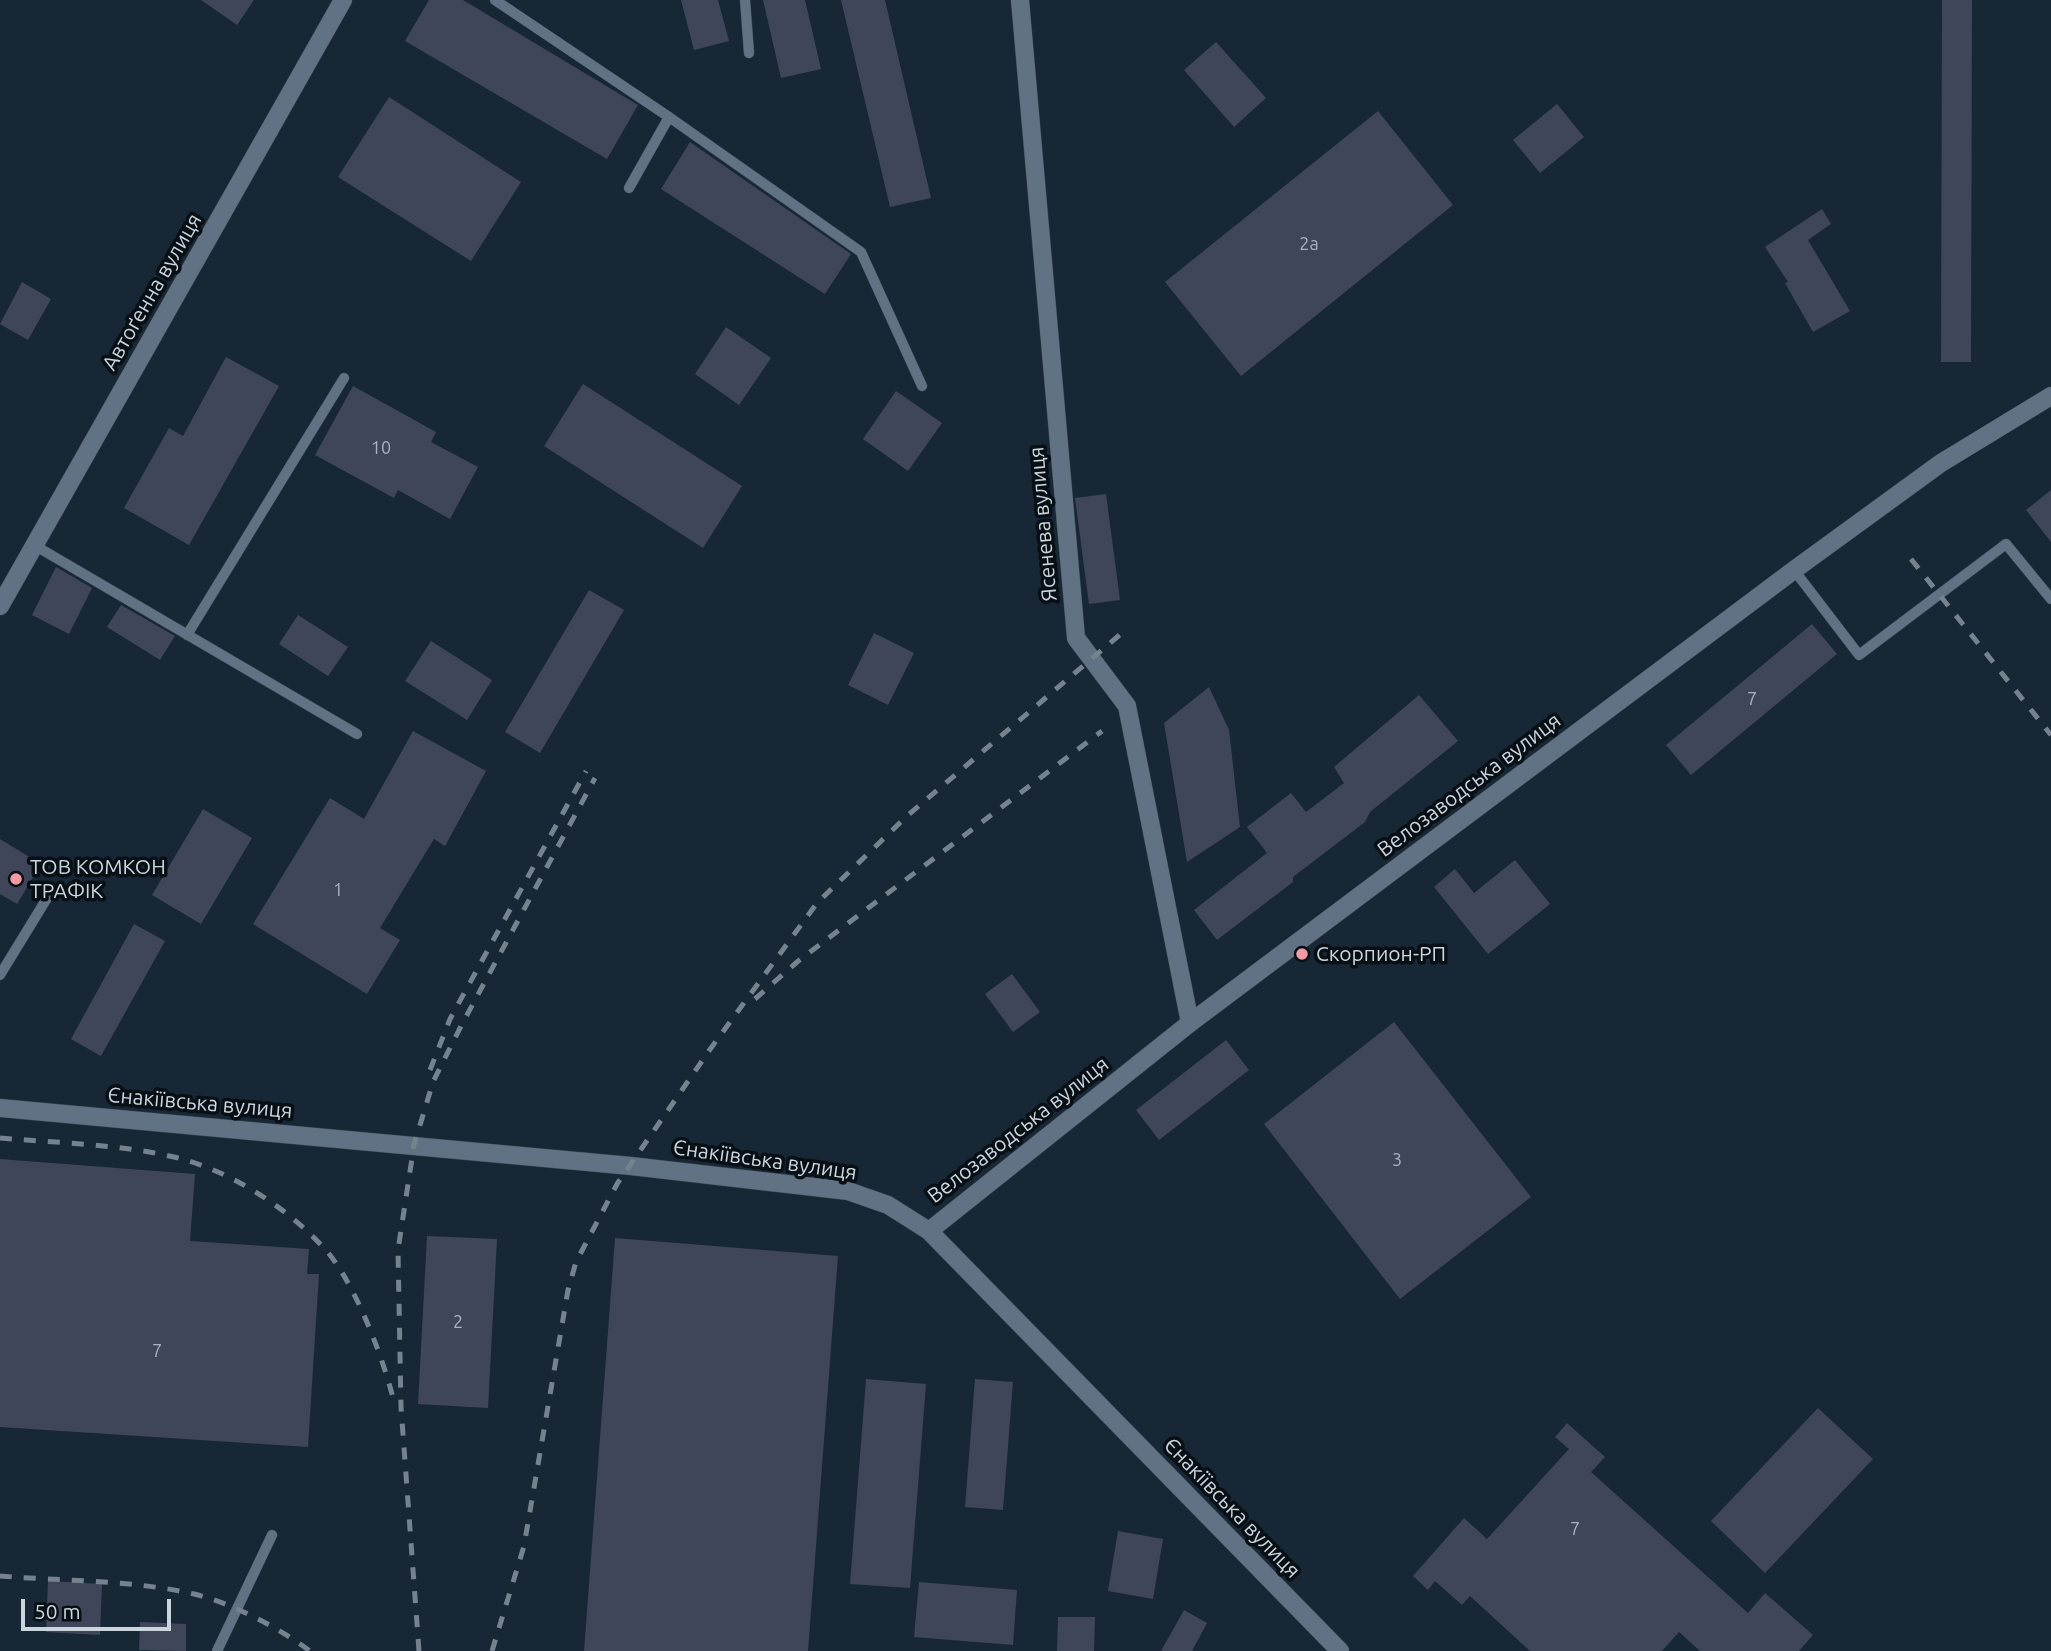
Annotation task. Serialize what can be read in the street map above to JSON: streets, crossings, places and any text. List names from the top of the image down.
{
  "streets": {
    "street": [
      "Автоґенна вулиця",
      "Ясенева вулиця",
      "Велозаводська вулиця",
      "Єнакіївська вулиця"
    ]
  },
  "crossings": [
    ["Ясенева вулиця", "Велозаводська вулиця"],
    ["Велозаводська вулиця", "Єнакіївська вулиця"]
  ],
  "places": ["ТОВ КОМКОН ТРАФІК", "Скорпион-РП"],
  "house_numbers": [
    "2а",
    "10",
    "7",
    "1",
    "3",
    "2",
    "7",
    "7"
  ],
  "scale_bar": "50 m"
}
